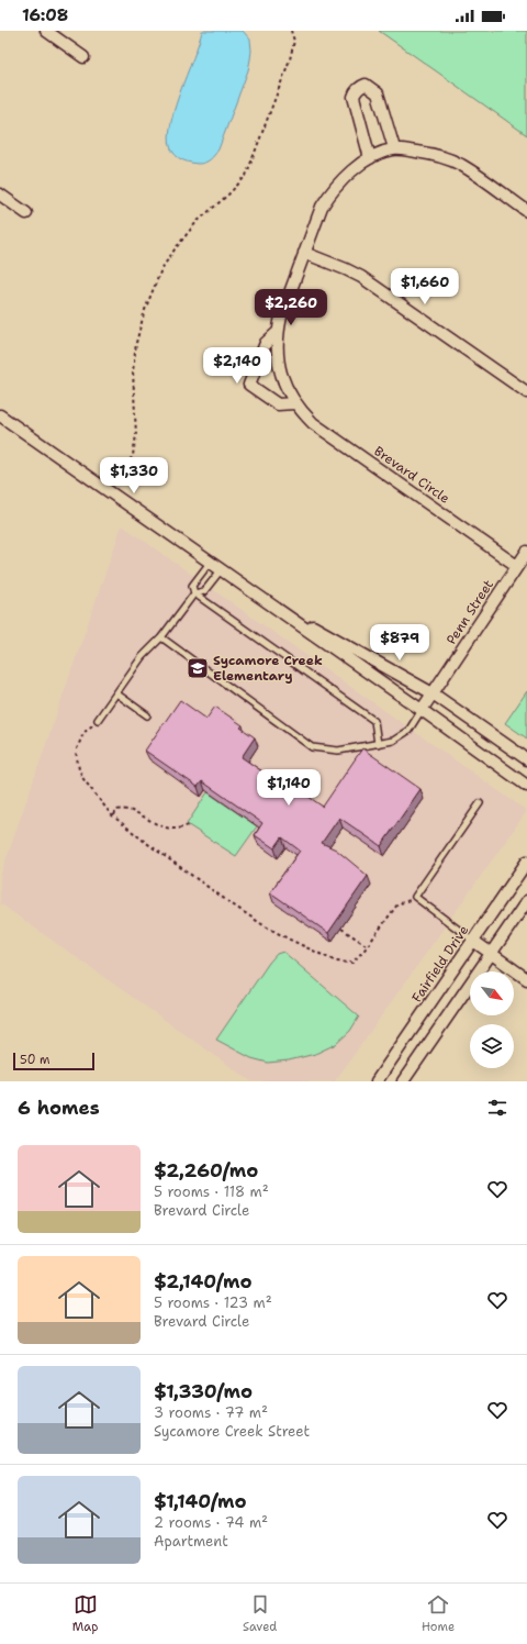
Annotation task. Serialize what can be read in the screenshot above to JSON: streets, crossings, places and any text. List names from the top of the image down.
{
  "streets": {
    "street": ["Brevard Circle", "Penn Street", "Fairfield Drive"]
  },
  "crossings": [
    ["Brevard Circle", "Penn Street"]
  ],
  "places": {
    "school or university": ["Sycamore Creek Elementary"]
  },
  "scale_bar": "50 m",
  "north": "bottom right",
  "page": {
    "status": "16:08",
    "price": [
      "$1,660",
      "$2,260",
      "$2,140",
      "$1,330",
      "$879",
      "$1,140"
    ],
    "scale": "50 m",
    "heading": "6 homes",
    "list": [
      {
        "name": "$2,260/mo",
        "note": "5 rooms · 118 m² · Brevard Circle"
      },
      {
        "name": "$2,140/mo",
        "note": "5 rooms · 123 m² · Brevard Circle"
      },
      {
        "name": "$1,330/mo",
        "note": "3 rooms · 77 m² · Sycamore Creek Street"
      },
      {
        "name": "$1,140/mo",
        "note": "2 rooms · 74 m² · Apartment"
      }
    ],
    "tabs": ["Map", "Saved", "Home"]
  }
}
